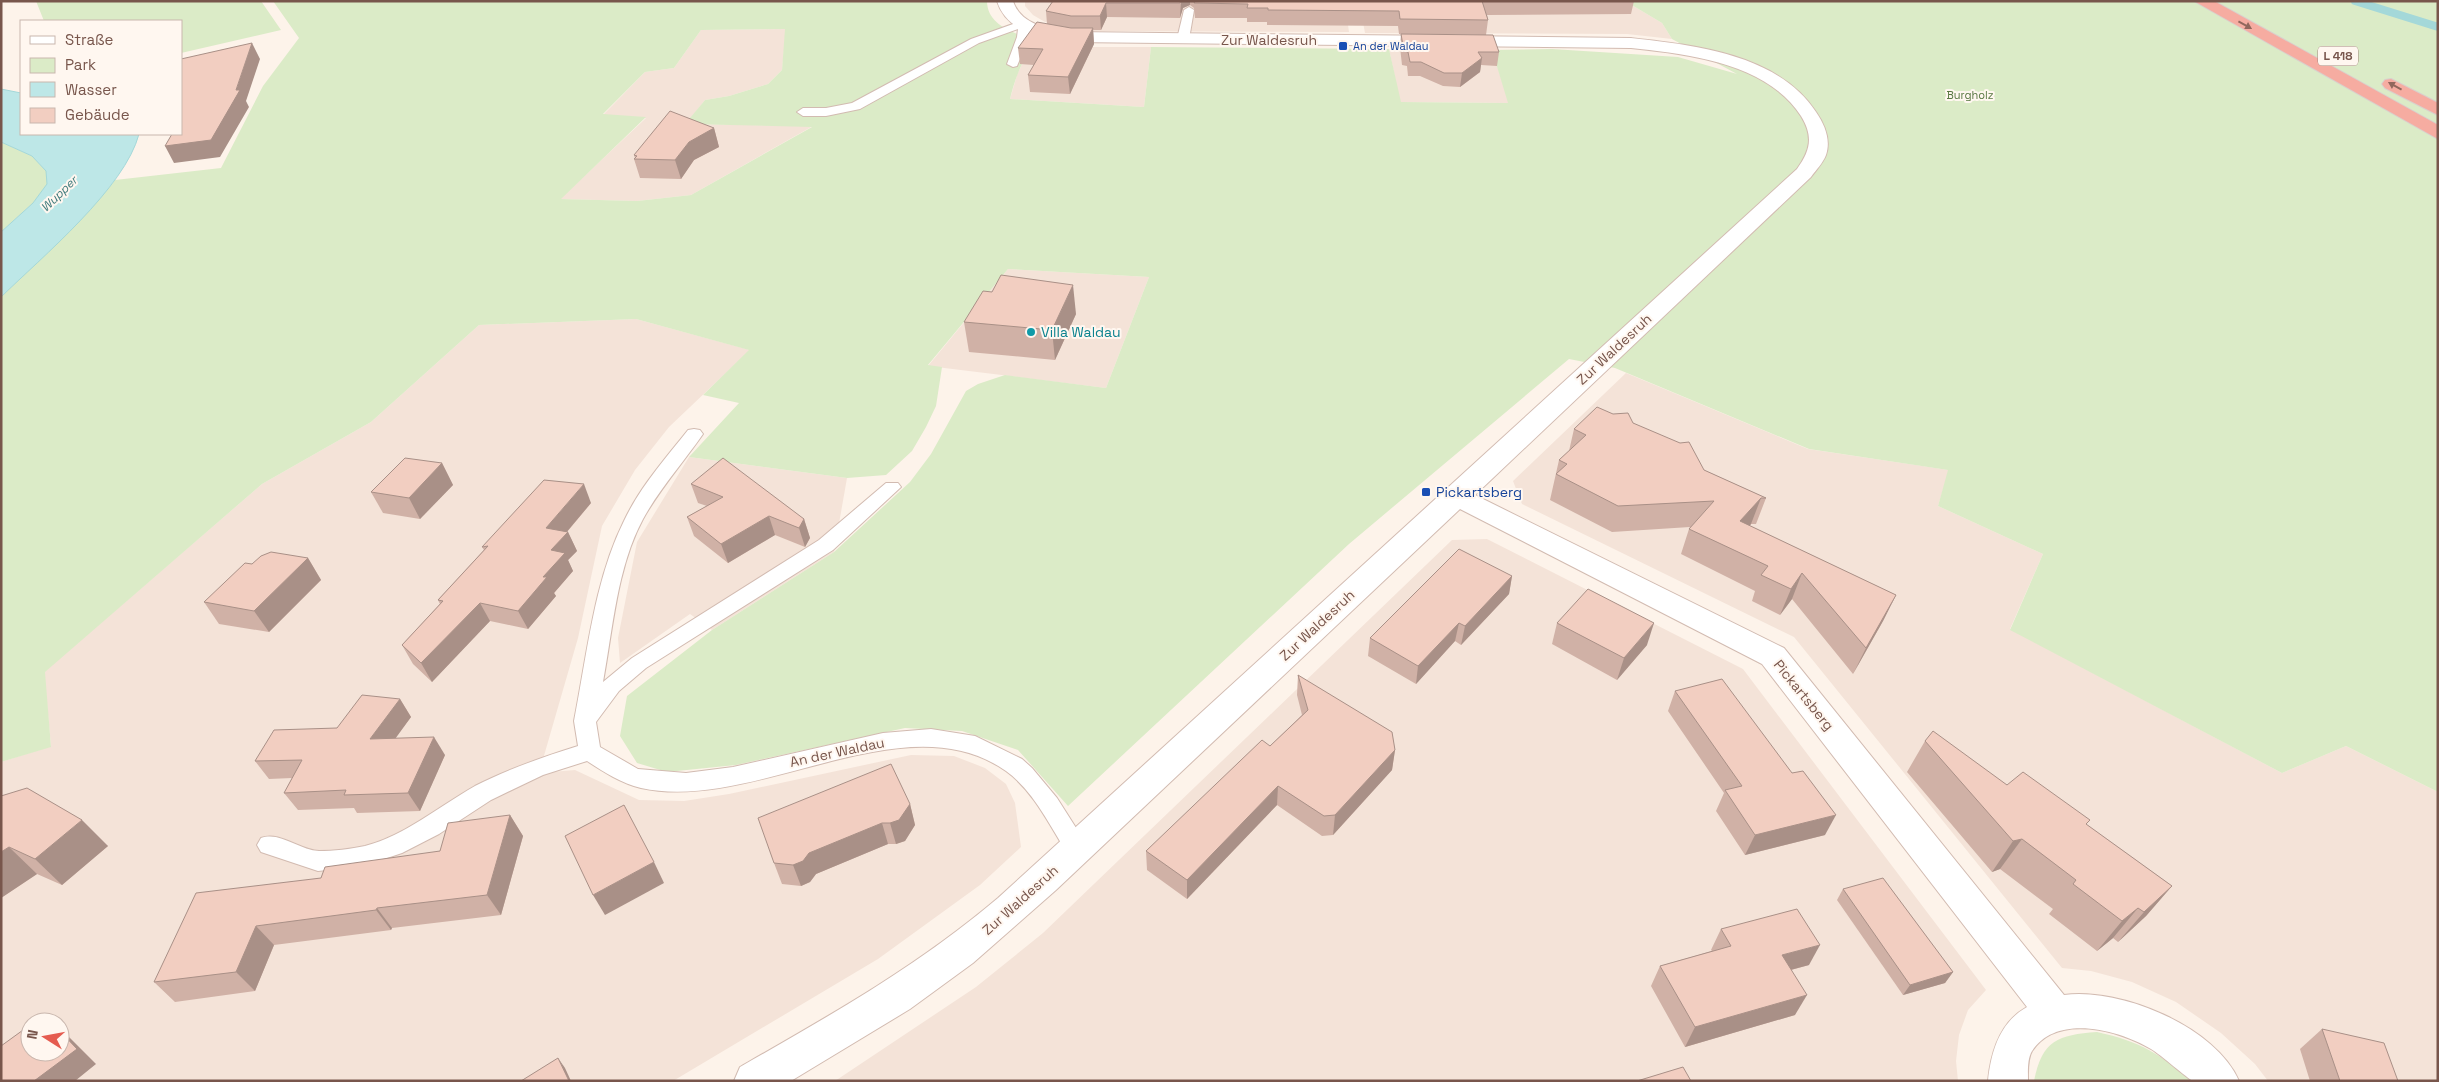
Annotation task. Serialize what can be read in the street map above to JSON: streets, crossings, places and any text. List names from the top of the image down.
{
  "streets": {
    "highway": ["L 418"],
    "street": ["Zur Waldesruh", "Pickartsberg"],
    "lane": ["An der Waldau"]
  },
  "crossings": [
    ["Zur Waldesruh", "Pickartsberg"],
    ["Zur Waldesruh", "An der Waldau"]
  ],
  "water": ["Wupper"],
  "parks": ["Burgholz"],
  "places": {
    "transit": ["An der Waldau", "Pickartsberg"],
    "other": ["Villa Waldau"]
  },
  "legend": [
    "Straße",
    "Park",
    "Wasser",
    "Gebäude"
  ],
  "north": "left"
}
